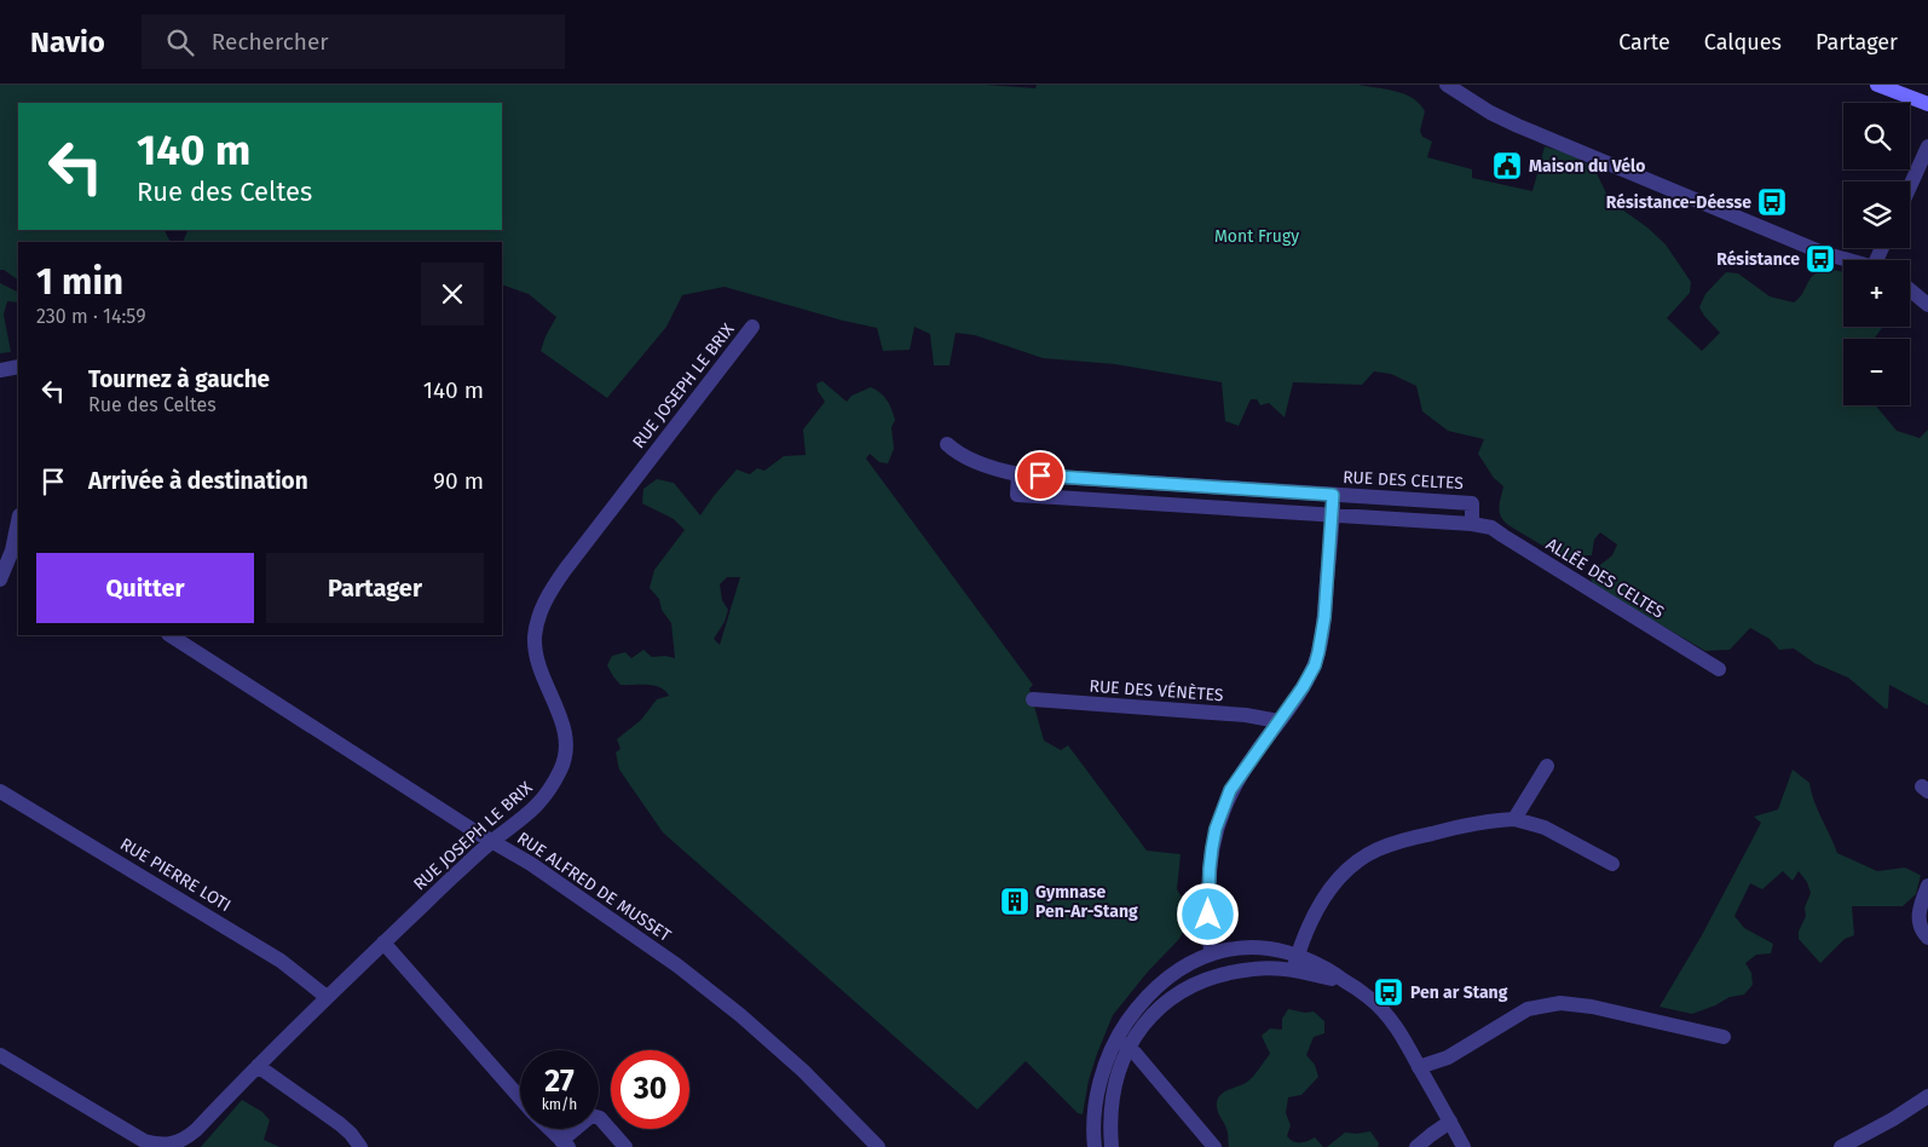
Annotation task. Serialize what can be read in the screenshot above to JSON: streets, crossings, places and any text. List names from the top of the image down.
{
  "streets": {
    "street": [
      "RUE JOSEPH LE BRIX",
      "RUE DES CELTES",
      "ALLÉE DES CELTES",
      "RUE DES VÉNÈTES",
      "RUE PIERRE LOTI",
      "RUE ALFRED DE MUSSET"
    ]
  },
  "crossings": [
    ["RUE JOSEPH LE BRIX", "RUE PIERRE LOTI"],
    ["RUE JOSEPH LE BRIX", "RUE ALFRED DE MUSSET"],
    ["RUE DES CELTES", "ALLÉE DES CELTES"]
  ],
  "parks": ["Mont Frugy"],
  "places": {
    "public building": ["Maison du Vélo"],
    "bus stop": ["Résistance-Déesse", "Résistance", "Pen ar Stang"],
    "building": ["Gymnase Pen-Ar-Stang"]
  },
  "page": {
    "header": "Navio",
    "search": "Rechercher",
    "nav": ["Carte", "Calques", "Partager"],
    "map_buttons": ["+", "−"],
    "turn": ["140 m", "Rue des Celtes"],
    "heading": ["1 min", "230 m · 14:59"],
    "list": [
      {
        "name": "Tournez à gauche",
        "note": "Rue des Celtes",
        "value": "140 m"
      },
      {
        "name": "Arrivée à destination",
        "value": "90 m"
      }
    ],
    "buttons": ["Quitter", "Partager"],
    "speed": "27 km/h",
    "limit": "30"
  }
}
